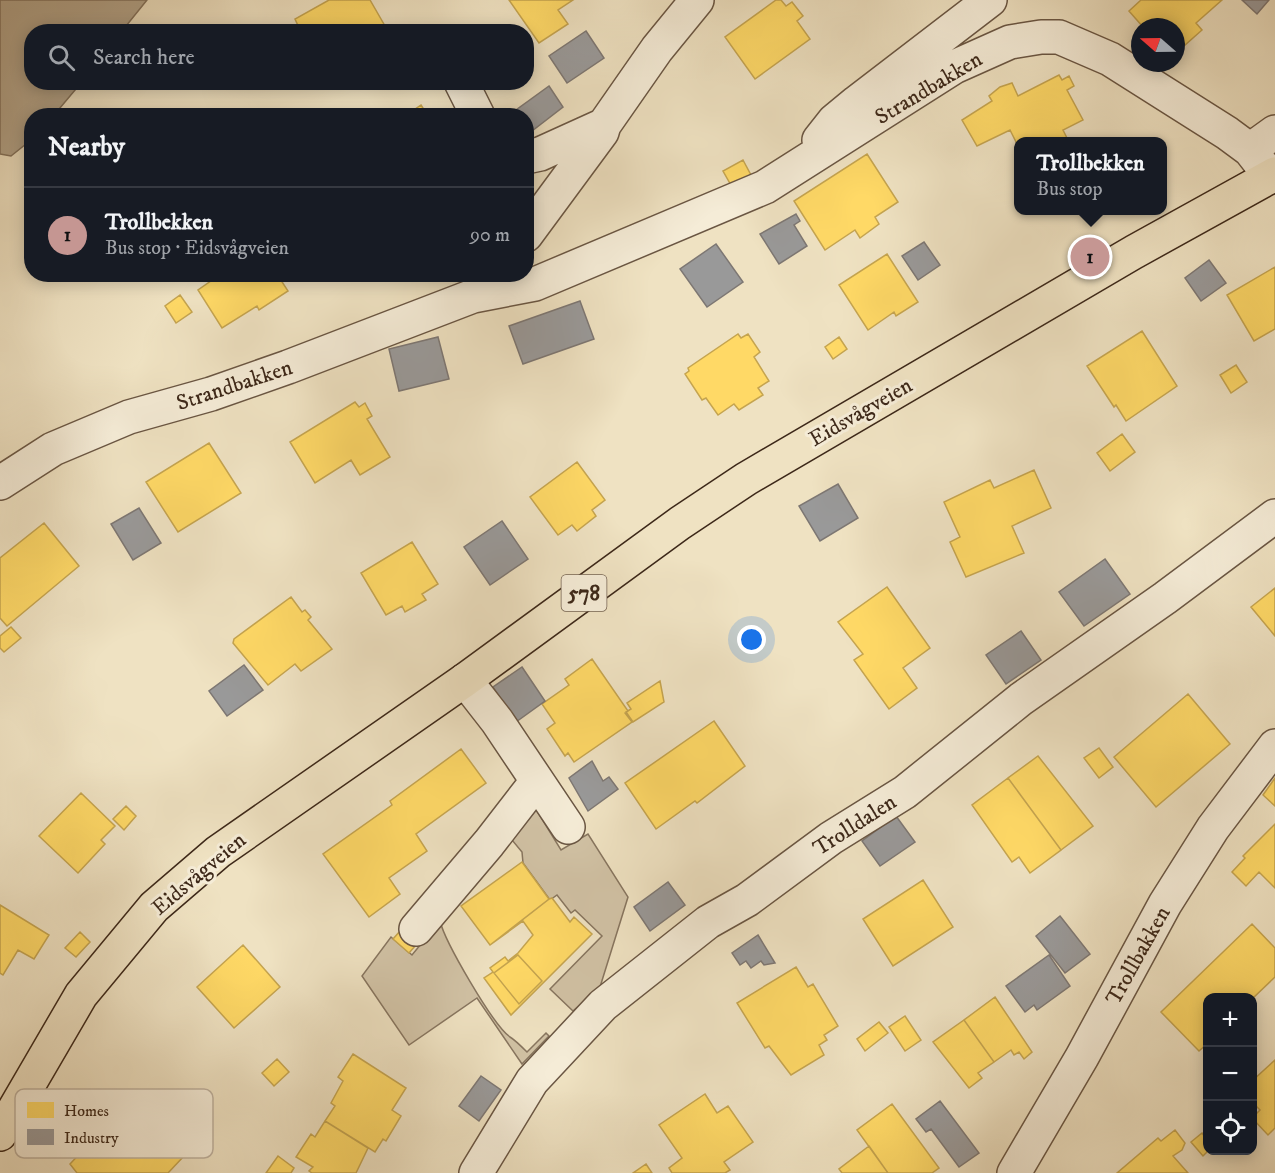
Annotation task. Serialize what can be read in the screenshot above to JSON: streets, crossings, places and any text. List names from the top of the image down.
{
  "streets": {
    "main road": ["Eidsvågveien", "578"],
    "street": ["Strandbakken", "Trolldalen", "Trollbakken"]
  },
  "crossings": [
    ["Strandbakken", "Eidsvågveien"]
  ],
  "legend": ["Homes", "Industry"],
  "north": "left",
  "page": {
    "search": "Search here",
    "heading": "Nearby",
    "popup": ["Trollbekken", "Bus stop"],
    "list": [
      {
        "mark": "1",
        "name": "Trollbekken",
        "note": "Bus stop · Eidsvågveien",
        "value": "90 m"
      }
    ],
    "pins": "1",
    "map_buttons": ["+", "−"]
  }
}
